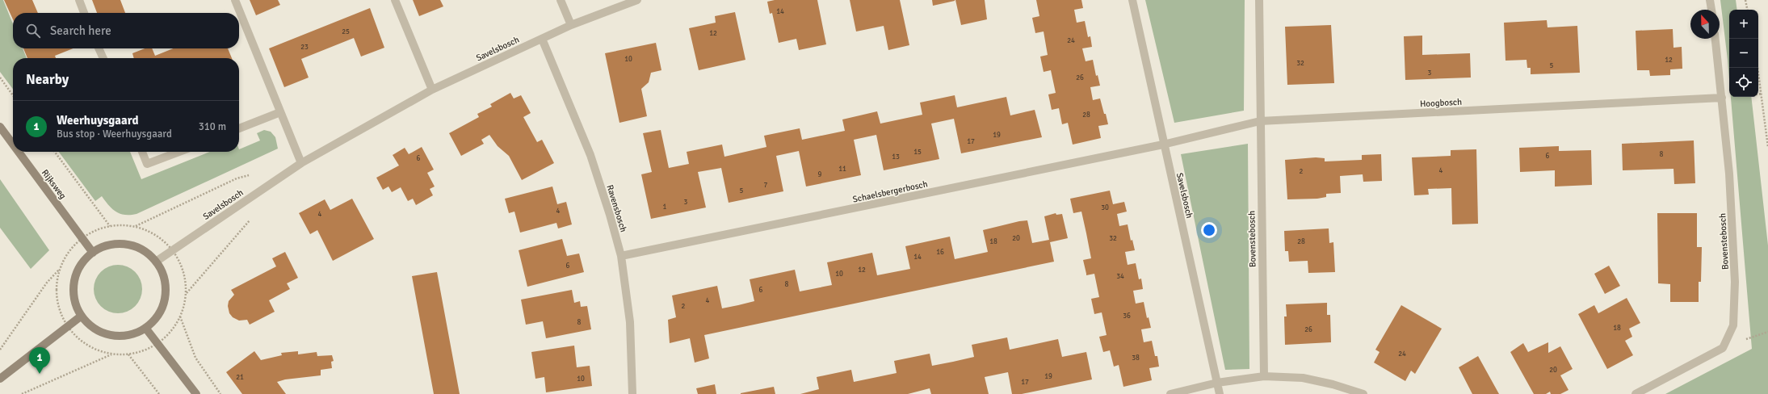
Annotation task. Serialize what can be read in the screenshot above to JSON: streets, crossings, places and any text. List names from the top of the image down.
{
  "streets": {
    "street": [
      "Savelsbosch",
      "Hoogbosch",
      "Rijksweg",
      "Schaelsbergerbosch",
      "Ravensbosch",
      "Bovenstebosch"
    ]
  },
  "crossings": [
    ["Savelsbosch", "Hoogbosch"],
    ["Savelsbosch", "Rijksweg"],
    ["Savelsbosch", "Schaelsbergerbosch"],
    ["Savelsbosch", "Ravensbosch"],
    ["Hoogbosch", "Schaelsbergerbosch"],
    ["Hoogbosch", "Bovenstebosch"],
    ["Schaelsbergerbosch", "Ravensbosch"]
  ],
  "house_numbers": [
    "14",
    "25",
    "12",
    "24",
    "23",
    "10",
    "12",
    "32",
    "5",
    "3",
    "26",
    "28",
    "19",
    "17",
    "15",
    "8",
    "6",
    "13",
    "6",
    "11",
    "4",
    "2",
    "9",
    "7",
    "5",
    "3",
    "1",
    "30",
    "4",
    "4",
    "20",
    "32",
    "18",
    "28",
    "16",
    "14",
    "6",
    "12",
    "10",
    "34",
    "8",
    "6",
    "4",
    "2",
    "36",
    "8",
    "18",
    "26",
    "24",
    "38",
    "20",
    "19",
    "21",
    "10",
    "17"
  ],
  "north": "top",
  "page": {
    "map_buttons": ["+", "−"],
    "search": "Search here",
    "heading": "Nearby",
    "list": [
      {
        "mark": "1",
        "name": "Weerhuysgaard",
        "note": "Bus stop · Weerhuysgaard",
        "value": "310 m"
      }
    ],
    "pins": "1"
  }
}
